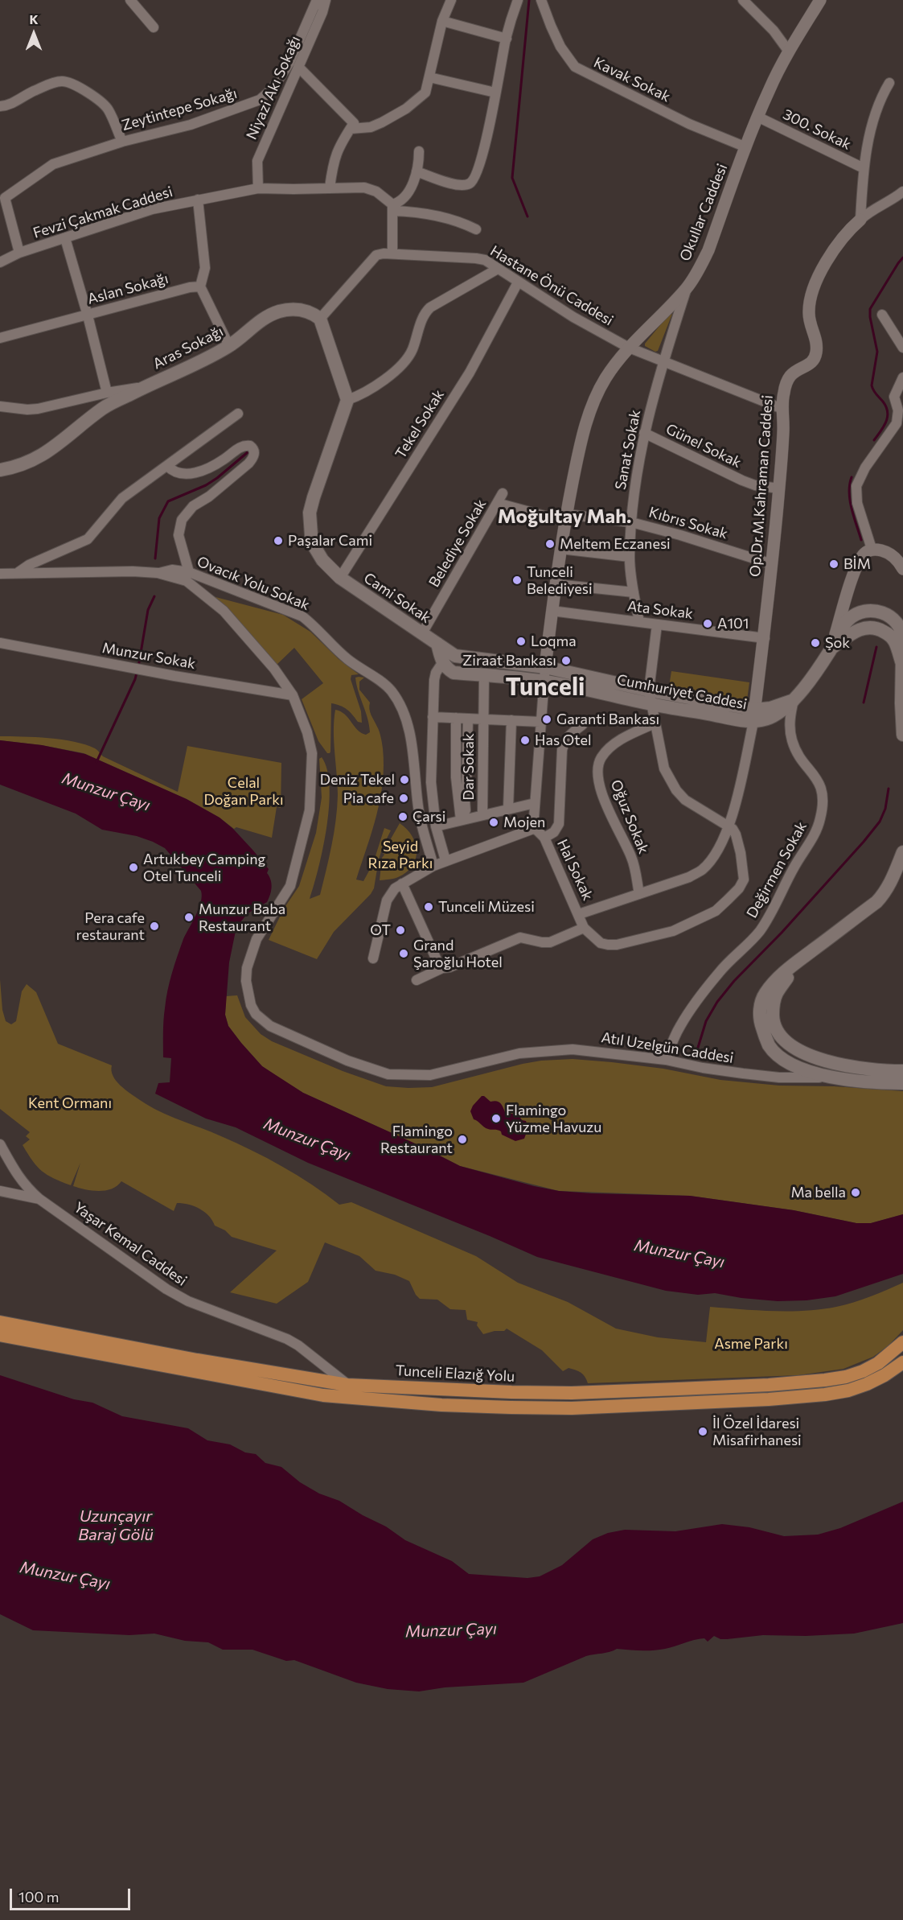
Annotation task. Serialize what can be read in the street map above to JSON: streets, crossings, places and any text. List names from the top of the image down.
{
  "streets": {
    "main road": [
      "Aras Sokağı",
      "Cami Sokak",
      "Cumhuriyet Caddesi",
      "Tunceli Elazığ Yolu"
    ],
    "street": [
      "Kavak Sokak",
      "Niyazi Akı Sokağı",
      "Zeytintepe Sokağı",
      "300. Sokak",
      "Fevzi Çakmak Caddesi",
      "Okullar Caddesi",
      "Hastane Önü Caddesi",
      "Aslan Sokağı",
      "Tekel Sokak",
      "Günel Sokak",
      "Sanat Sokak",
      "Op.Dr.M.Kahraman Caddesi",
      "Kıbrıs Sokak",
      "Belediye Sokak",
      "Ovacık Yolu Sokak",
      "Ata Sokak",
      "Munzur Sokak",
      "Dar Sokak",
      "Oğuz Sokak",
      "Hal Sokak",
      "Değirmen Sokak",
      "Atıl Uzelgün Caddesi",
      "Yaşar Kemal Caddesi"
    ]
  },
  "crossings": [
    ["Kavak Sokak", "Okullar Caddesi"],
    ["Niyazi Akı Sokağı", "Fevzi Çakmak Caddesi"],
    ["300. Sokak", "Okullar Caddesi"],
    ["Okullar Caddesi", "Hastane Önü Caddesi"],
    ["Okullar Caddesi", "Sanat Sokak"],
    ["Hastane Önü Caddesi", "Aras Sokağı"],
    ["Hastane Önü Caddesi", "Tekel Sokak"],
    ["Hastane Önü Caddesi", "Sanat Sokak"],
    ["Hastane Önü Caddesi", "Op.Dr.M.Kahraman Caddesi"],
    ["Tekel Sokak", "Cami Sokak"],
    ["Günel Sokak", "Sanat Sokak"],
    ["Günel Sokak", "Op.Dr.M.Kahraman Caddesi"],
    ["Sanat Sokak", "Kıbrıs Sokak"],
    ["Sanat Sokak", "Ata Sokak"],
    ["Op.Dr.M.Kahraman Caddesi", "Kıbrıs Sokak"],
    ["Op.Dr.M.Kahraman Caddesi", "Cami Sokak"],
    ["Op.Dr.M.Kahraman Caddesi", "Ata Sokak"],
    ["Op.Dr.M.Kahraman Caddesi", "Cumhuriyet Caddesi"],
    ["Kıbrıs Sokak", "Belediye Sokak"],
    ["Belediye Sokak", "Cami Sokak"],
    ["Ovacık Yolu Sokak", "Atıl Uzelgün Caddesi"],
    ["Cami Sokak", "Cumhuriyet Caddesi"],
    ["Munzur Sokak", "Atıl Uzelgün Caddesi"],
    ["Cumhuriyet Caddesi", "Dar Sokak"],
    ["Cumhuriyet Caddesi", "Değirmen Sokak"],
    ["Değirmen Sokak", "Atıl Uzelgün Caddesi"],
    ["Yaşar Kemal Caddesi", "Tunceli Elazığ Yolu"]
  ],
  "districts": ["Moğultay Mah.", "Tunceli"],
  "water": ["Munzur Çayı", "Uzunçayır Baraj Gölü"],
  "parks": [
    "Celal Doğan Parkı",
    "Seyid Rıza Parkı",
    "Kent Ormanı",
    "Asme Parkı"
  ],
  "places": [
    "Paşalar Cami",
    "Meltem Eczanesi",
    "BİM",
    "Tunceli Belediyesi",
    "A101",
    "Loqma",
    "Şok",
    "Ziraat Bankası",
    "Garanti Bankası",
    "Has Otel",
    "Deniz Tekel",
    "Pia cafe",
    "Çarsi",
    "Mojen",
    "Artukbey Camping Otel Tunceli",
    "Tunceli Müzesi",
    "Munzur Baba Restaurant",
    "Pera cafe restaurant",
    "OT",
    "Grand Şaroğlu Hotel",
    "Flamingo Yüzme Havuzu",
    "Flamingo Restaurant",
    "Ma bella",
    "İl Özel İdaresi Misafirhanesi"
  ],
  "scale_bar": "100 m",
  "north": "top"
}
